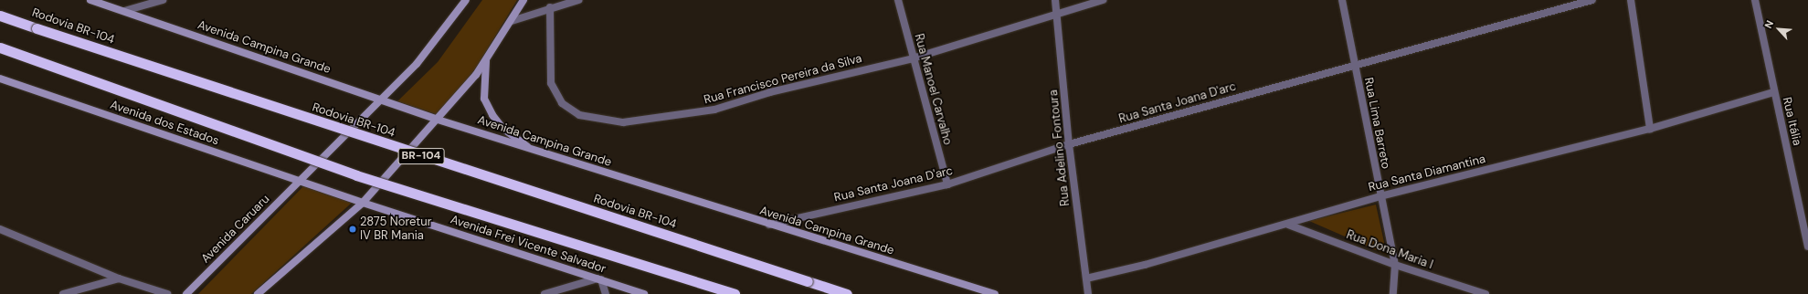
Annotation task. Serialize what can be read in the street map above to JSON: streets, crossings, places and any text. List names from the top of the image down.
{
  "streets": {
    "highway": ["Rodovia BR-104", "BR-104"],
    "main road": [
      "Avenida Campina Grande",
      "Avenida dos Estados",
      "Avenida Caruaru",
      "Avenida Frei Vicente Salvador"
    ],
    "street": [
      "Rua Francisco Pereira da Silva",
      "Rua Manoel Carvalho",
      "Rua Santa Joana D'arc",
      "Rua Itália",
      "Rua Lima Barreto",
      "Rua Adelino Fontoura",
      "Rua Santa Diamantina",
      "Rua Dona Maria I"
    ]
  },
  "crossings": [
    ["Avenida Campina Grande", "Rua Santa Joana D'arc"],
    ["Avenida Campina Grande", "Avenida Caruaru"],
    ["Rua Francisco Pereira da Silva", "Rua Manoel Carvalho"],
    ["Rua Francisco Pereira da Silva", "Rua Adelino Fontoura"],
    ["Rua Manoel Carvalho", "Rua Santa Joana D'arc"],
    ["Rua Santa Joana D'arc", "Rua Lima Barreto"],
    ["Rua Santa Joana D'arc", "Rua Adelino Fontoura"],
    ["Rua Itália", "Rua Santa Diamantina"],
    ["Avenida dos Estados", "Avenida Caruaru"],
    ["Avenida dos Estados", "Avenida Frei Vicente Salvador"],
    ["Rua Lima Barreto", "Rua Santa Diamantina"],
    ["Rua Lima Barreto", "Rua Dona Maria I"],
    ["Rua Adelino Fontoura", "Rua Santa Diamantina"],
    ["Rua Santa Diamantina", "Rua Dona Maria I"]
  ],
  "places": ["2875 Noretur IV BR Mania"],
  "north": "top left"
}
